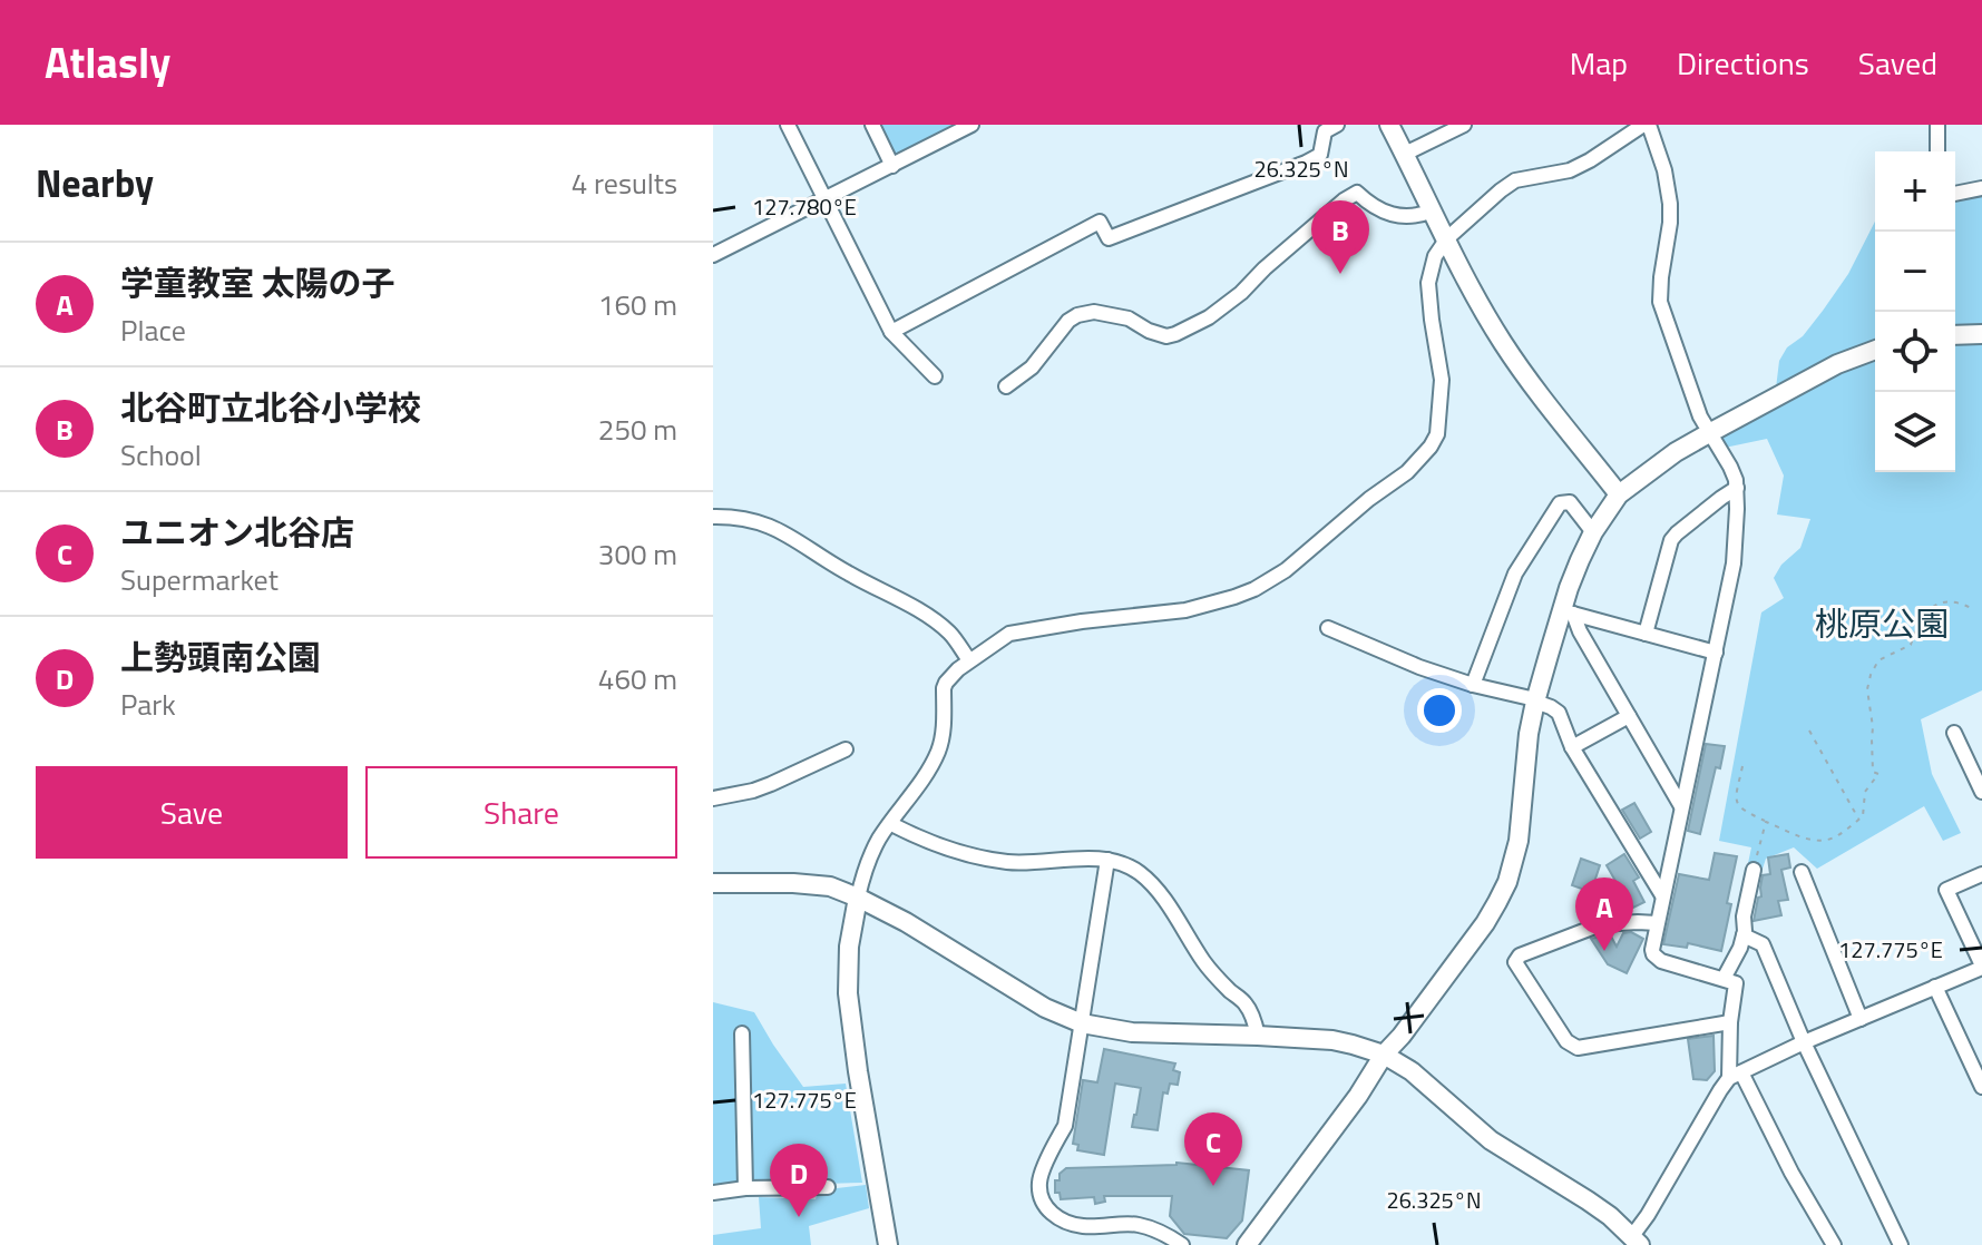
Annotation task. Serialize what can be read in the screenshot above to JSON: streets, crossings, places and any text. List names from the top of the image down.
{
  "parks": ["桃原公園"],
  "page": {
    "header": "Atlasly",
    "nav": ["Map", "Directions", "Saved"],
    "heading": ["Nearby", "4 results"],
    "map_buttons": ["+", "−"],
    "pins": [
      "B",
      "A",
      "C",
      "D"
    ],
    "list": [
      {
        "mark": "A",
        "name": "学童教室 太陽の子",
        "note": "Place",
        "value": "160 m"
      },
      {
        "mark": "B",
        "name": "北谷町立北谷小学校",
        "note": "School",
        "value": "250 m"
      },
      {
        "mark": "C",
        "name": "ユニオン北谷店",
        "note": "Supermarket",
        "value": "300 m"
      },
      {
        "mark": "D",
        "name": "上勢頭南公園",
        "note": "Park",
        "value": "460 m"
      }
    ],
    "buttons": ["Save", "Share"]
  },
  "coordinates": ["26.325°N", "127.780°E", "127.775°E"]
}
